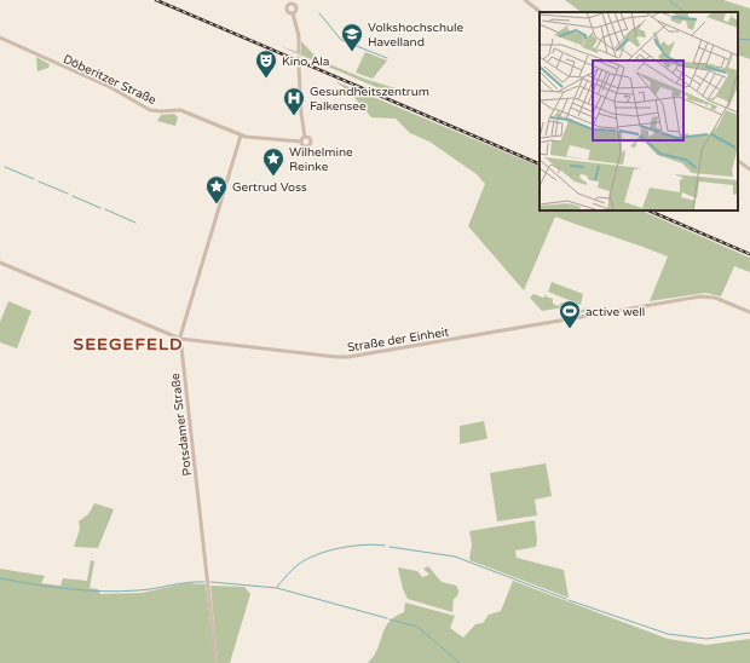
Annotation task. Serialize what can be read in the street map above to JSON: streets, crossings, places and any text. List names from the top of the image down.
{
  "streets": {
    "street": ["Döberitzer Straße", "Straße der Einheit", "Potsdamer Straße"]
  },
  "crossings": [
    ["Döberitzer Straße", "Potsdamer Straße"],
    ["Straße der Einheit", "Potsdamer Straße"]
  ],
  "districts": ["SEEGEFELD"],
  "places": {
    "school or university": ["Volkshochschule Havelland"],
    "theatre": ["Kino Ala"],
    "hospital": ["Gesundheitszentrum Falkensee"],
    "place": ["Wilhelmine Reinke", "Gertrud Voss"],
    "sports": ["active well"]
  }
}
